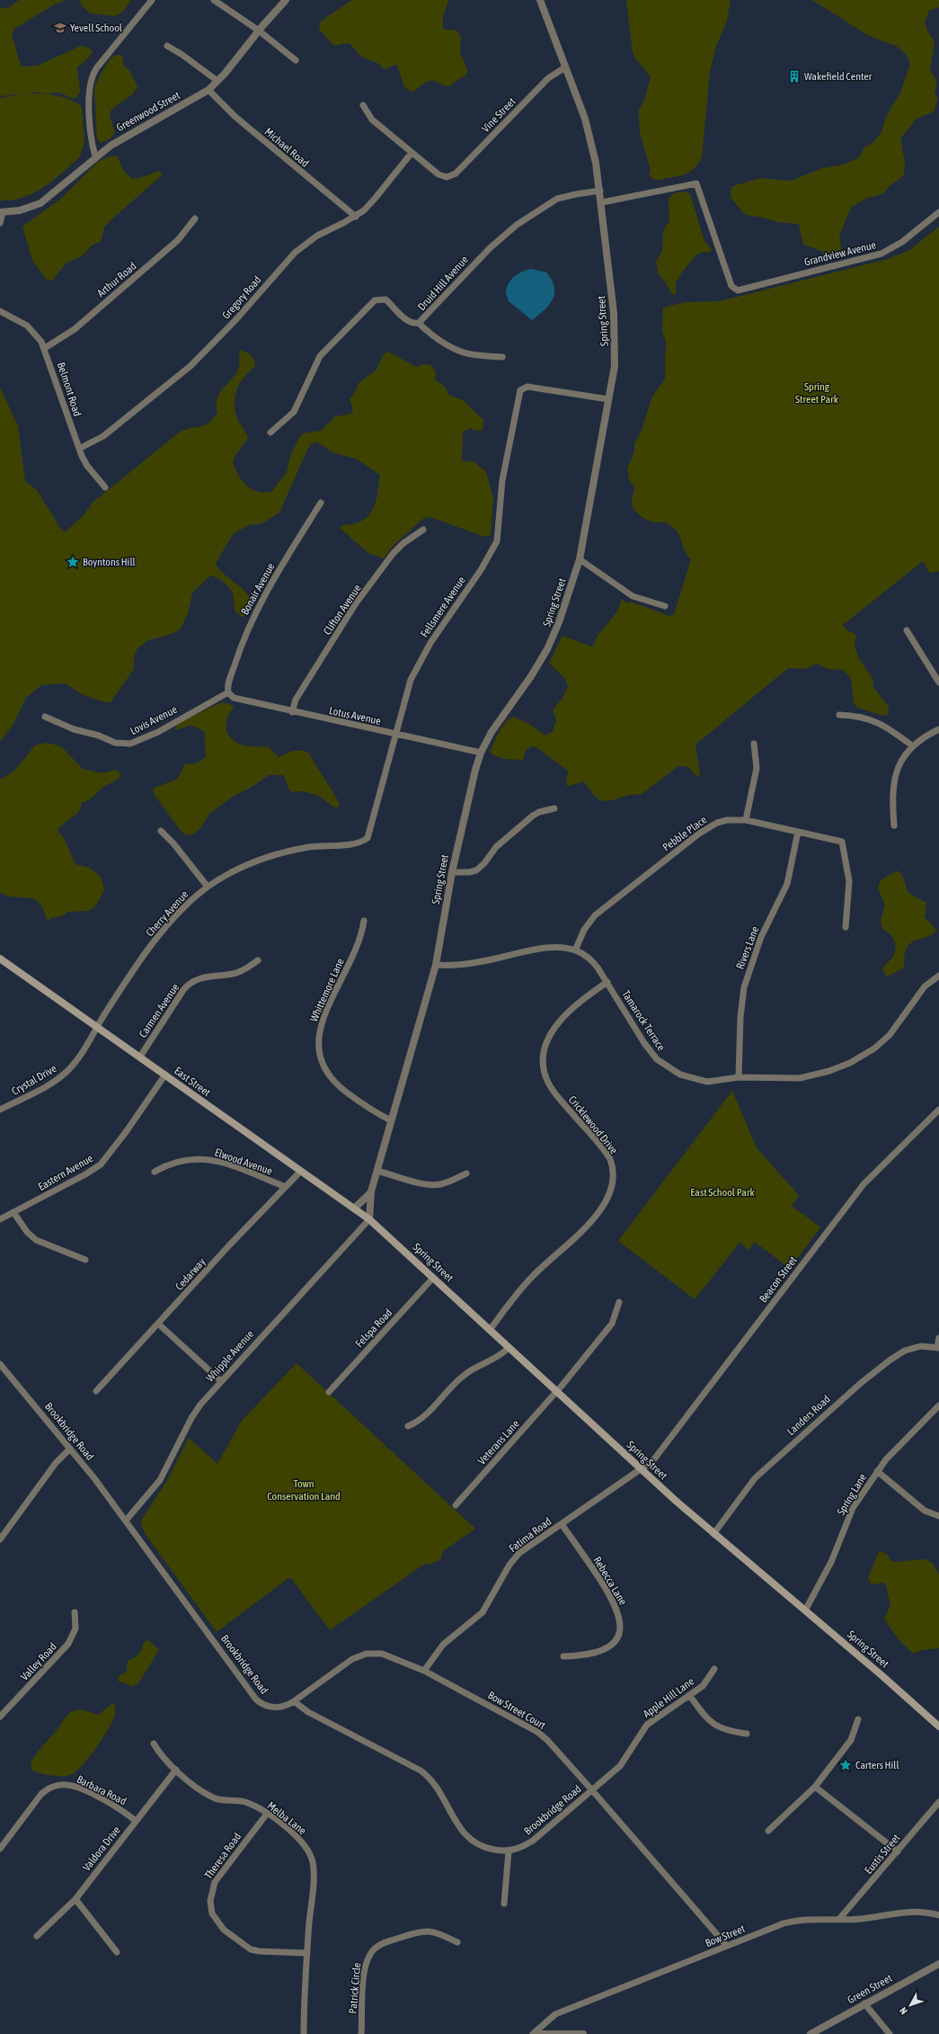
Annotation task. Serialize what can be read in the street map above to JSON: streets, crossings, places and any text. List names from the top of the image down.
{
  "streets": {
    "main road": ["Spring Street", "East Street"],
    "street": [
      "Greenwood Street",
      "Vine Street",
      "Michael Road",
      "Grandview Avenue",
      "Arthur Road",
      "Druid Hill Avenue",
      "Gregory Road",
      "Belmont Road",
      "Bonair Avenue",
      "Fellsmere Avenue",
      "Clifton Avenue",
      "Lotus Avenue",
      "Lovis Avenue",
      "Pebble Place",
      "Cherry Avenue",
      "Rivers Lane",
      "Whittemore Lane",
      "Carmen Avenue",
      "Tamarock Terrace",
      "Crystal Drive",
      "Cricklewood Drive",
      "Elwood Avenue",
      "Eastern Avenue",
      "Cedarway",
      "Beacon Street",
      "Felspa Road",
      "Whipple Avenue",
      "Landers Road",
      "Brookbridge Road",
      "Veterans Lane",
      "Spring Lane",
      "Fatima Road",
      "Rebecca Lane",
      "Valley Road",
      "Apple Hill Lane",
      "Bow Street Court",
      "Barbara Road",
      "Melba Lane",
      "Valdora Drive",
      "Eustis Street",
      "Theresa Road",
      "Bow Street",
      "Patrick Circle",
      "Green Street"
    ]
  },
  "crossings": [
    ["Greenwood Street", "Michael Road"],
    ["Vine Street", "Gregory Road"],
    ["Vine Street", "Spring Street"],
    ["Michael Road", "Gregory Road"],
    ["Grandview Avenue", "Spring Street"],
    ["Arthur Road", "Belmont Road"],
    ["Druid Hill Avenue", "Spring Street"],
    ["Gregory Road", "Belmont Road"],
    ["Spring Street", "Fellsmere Avenue"],
    ["Spring Street", "Lotus Avenue"],
    ["Spring Street", "Whittemore Lane"],
    ["Spring Street", "Tamarock Terrace"],
    ["Spring Street", "East Street"],
    ["Spring Street", "Cricklewood Drive"],
    ["Spring Street", "Beacon Street"],
    ["Spring Street", "Felspa Road"],
    ["Spring Street", "Whipple Avenue"],
    ["Spring Street", "Landers Road"],
    ["Spring Street", "Veterans Lane"],
    ["Spring Street", "Spring Lane"],
    ["Spring Street", "Fatima Road"],
    ["Bonair Avenue", "Lotus Avenue"],
    ["Bonair Avenue", "Lovis Avenue"],
    ["Fellsmere Avenue", "Lotus Avenue"],
    ["Fellsmere Avenue", "Cherry Avenue"],
    ["Clifton Avenue", "Lotus Avenue"],
    ["Lotus Avenue", "Lovis Avenue"],
    ["Pebble Place", "Rivers Lane"],
    ["Pebble Place", "Tamarock Terrace"],
    ["Cherry Avenue", "Crystal Drive"],
    ["Cherry Avenue", "East Street"],
    ["Rivers Lane", "Tamarock Terrace"],
    ["Carmen Avenue", "East Street"],
    ["Tamarock Terrace", "Cricklewood Drive"],
    ["Crystal Drive", "East Street"],
    ["East Street", "Eastern Avenue"],
    ["East Street", "Cedarway"],
    ["East Street", "Whipple Avenue"],
    ["Elwood Avenue", "Cedarway"],
    ["Beacon Street", "Fatima Road"],
    ["Whipple Avenue", "Brookbridge Road"],
    ["Brookbridge Road", "Apple Hill Lane"],
    ["Brookbridge Road", "Bow Street Court"],
    ["Fatima Road", "Rebecca Lane"],
    ["Fatima Road", "Bow Street Court"],
    ["Apple Hill Lane", "Bow Street Court"],
    ["Bow Street Court", "Bow Street"],
    ["Barbara Road", "Valdora Drive"],
    ["Melba Lane", "Valdora Drive"],
    ["Melba Lane", "Theresa Road"],
    ["Eustis Street", "Bow Street"]
  ],
  "parks": ["Spring Street Park", "East School Park", "Town Conservation Land"],
  "places": {
    "school or university": ["Yevell School"],
    "building": ["Wakefield Center"],
    "place": ["Boyntons Hill", "Carters Hill"]
  },
  "north": "bottom left"
}
